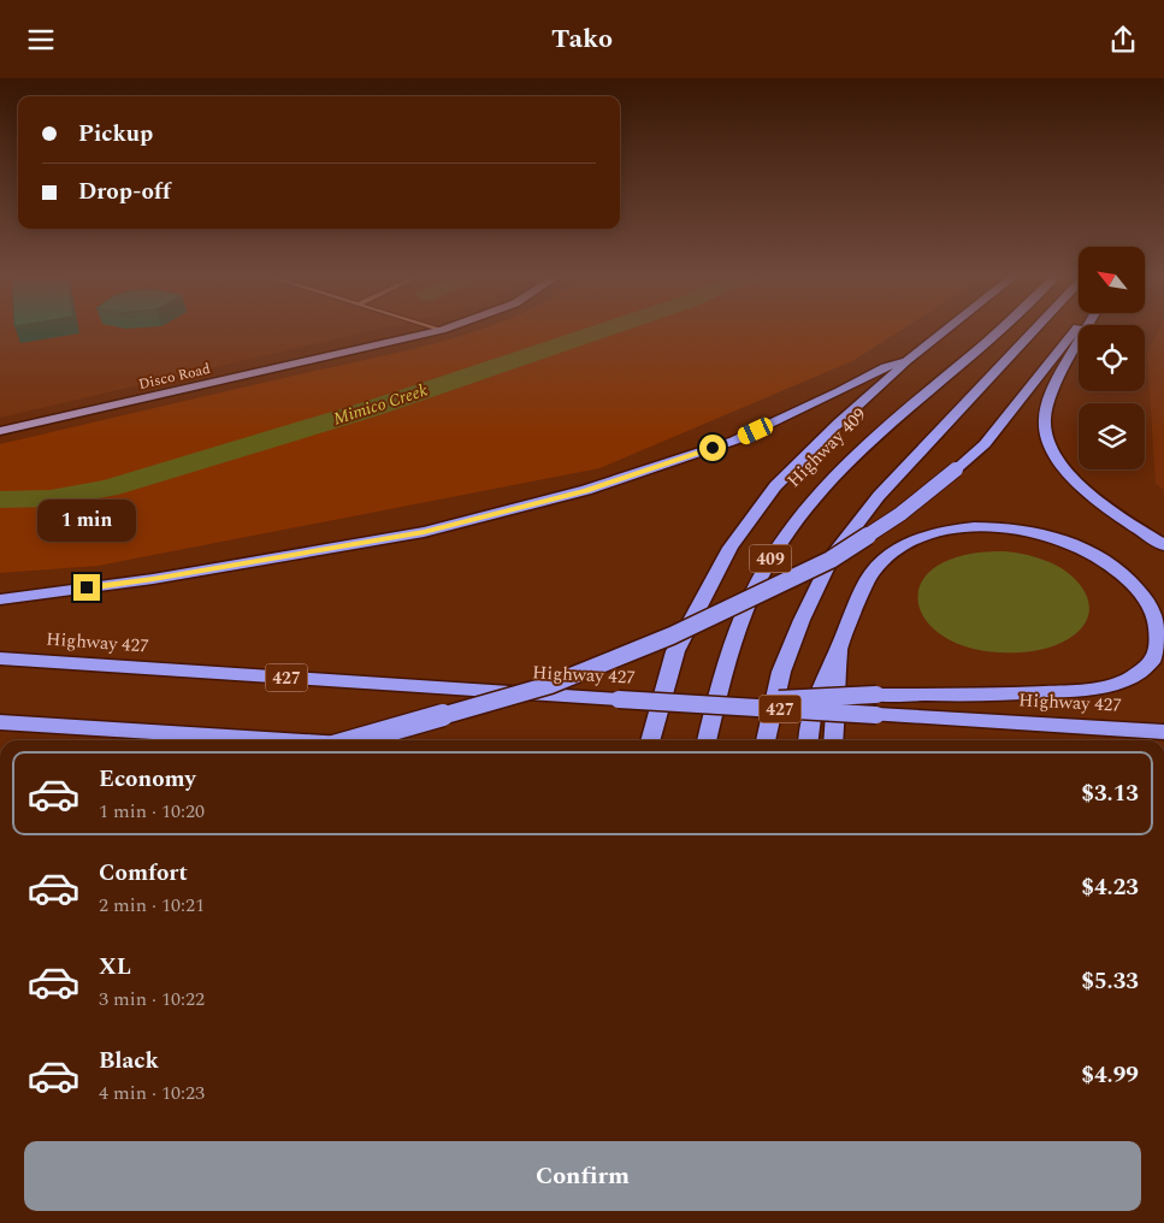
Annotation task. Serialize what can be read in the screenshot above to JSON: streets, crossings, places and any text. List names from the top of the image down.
{
  "streets": {
    "highway": [
      "Highway 409",
      "409",
      "Highway 427",
      "427"
    ],
    "main road": ["Disco Road"]
  },
  "water": ["Mimico Creek"],
  "north": "top left",
  "page": {
    "header": "Tako",
    "banner": ["Pickup", "Drop-off"],
    "bubble": "1 min",
    "list": [
      {
        "name": "Economy",
        "note": "1 min · 10:20",
        "value": "$3.13"
      },
      {
        "name": "Comfort",
        "note": "2 min · 10:21",
        "value": "$4.23"
      },
      {
        "name": "XL",
        "note": "3 min · 10:22",
        "value": "$5.33"
      },
      {
        "name": "Black",
        "note": "4 min · 10:23",
        "value": "$4.99"
      }
    ],
    "buttons": "Confirm"
  }
}
